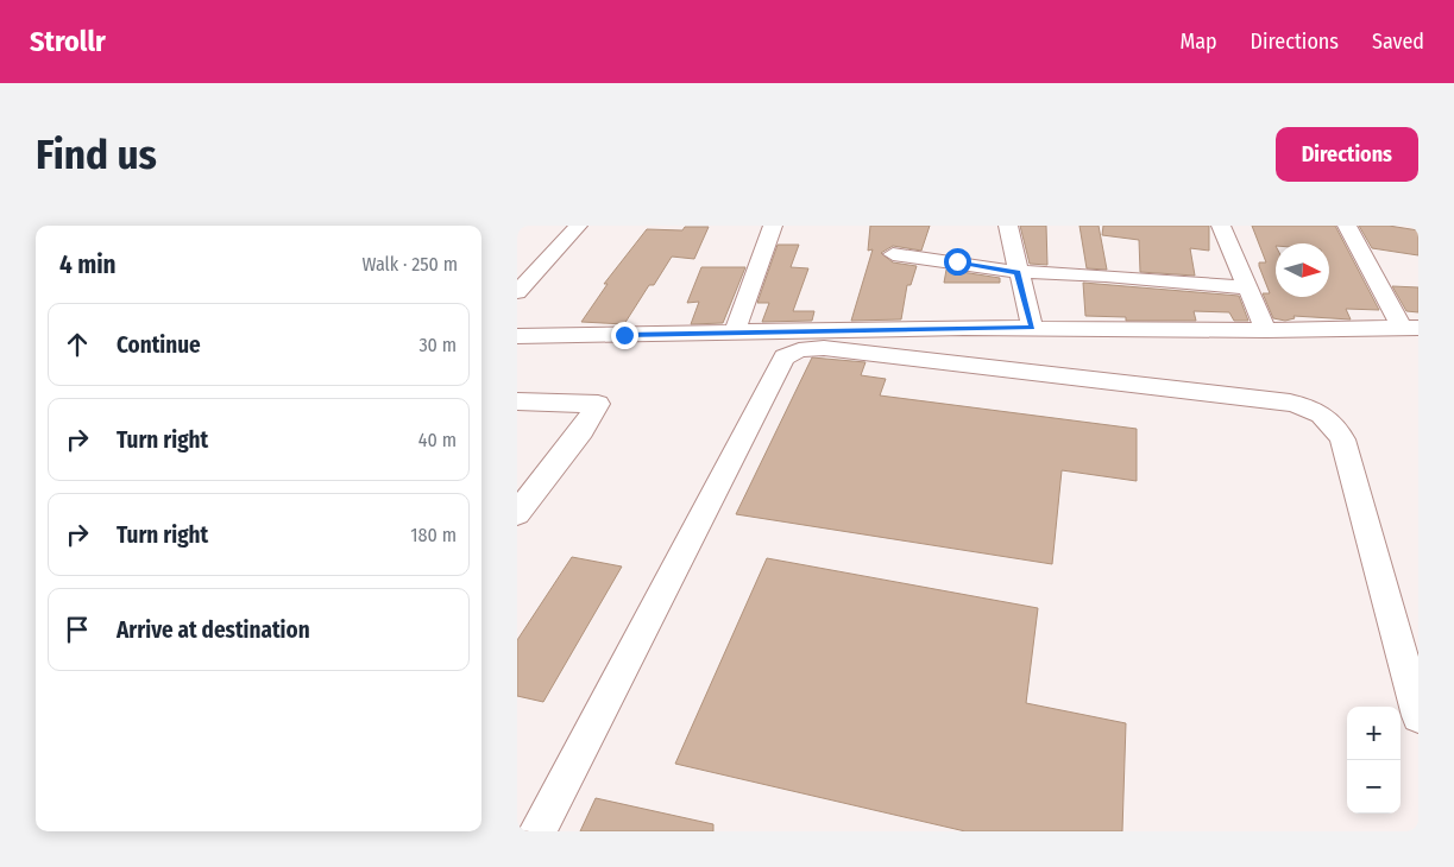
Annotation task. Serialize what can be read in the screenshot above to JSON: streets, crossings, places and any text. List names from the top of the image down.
{
  "north": "right",
  "page": {
    "header": "Strollr",
    "nav": ["Map", "Directions", "Saved"],
    "buttons": "Directions",
    "title": "Find us",
    "heading": ["4 min", "Walk · 250 m"],
    "list": [
      ["Continue", "30 m"],
      ["Turn right", "40 m"],
      ["Turn right", "180 m"],
      "Arrive at destination"
    ],
    "map_buttons": ["+", "−"]
  }
}
